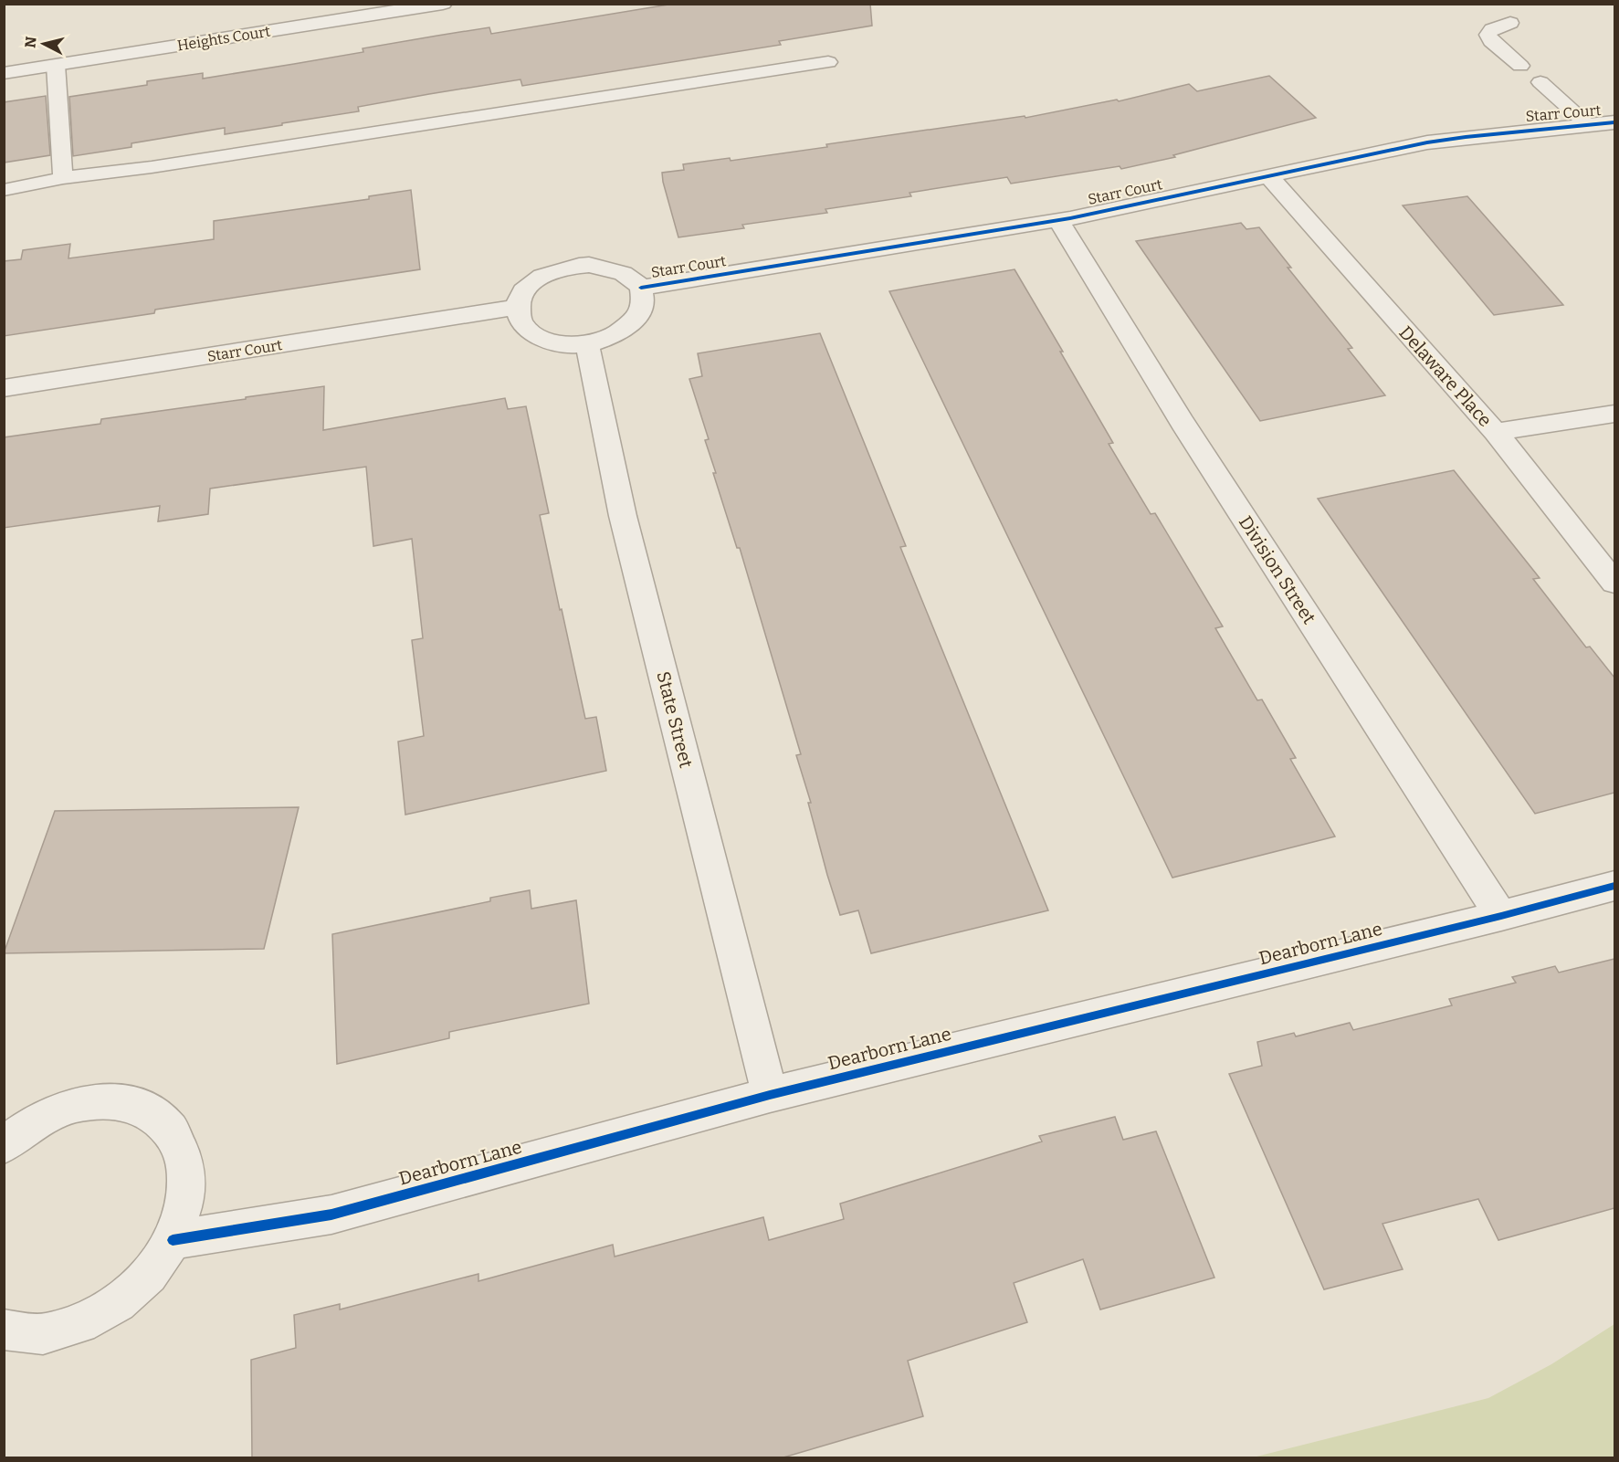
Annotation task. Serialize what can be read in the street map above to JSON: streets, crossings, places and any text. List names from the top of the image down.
{
  "streets": {
    "street": [
      "Heights Court",
      "Starr Court",
      "Delaware Place",
      "Division Street",
      "State Street",
      "Dearborn Lane"
    ]
  },
  "crossings": [
    ["Starr Court", "Delaware Place"],
    ["Starr Court", "Division Street"],
    ["Starr Court", "State Street"],
    ["Division Street", "Dearborn Lane"],
    ["State Street", "Dearborn Lane"]
  ],
  "north": "left"
}
